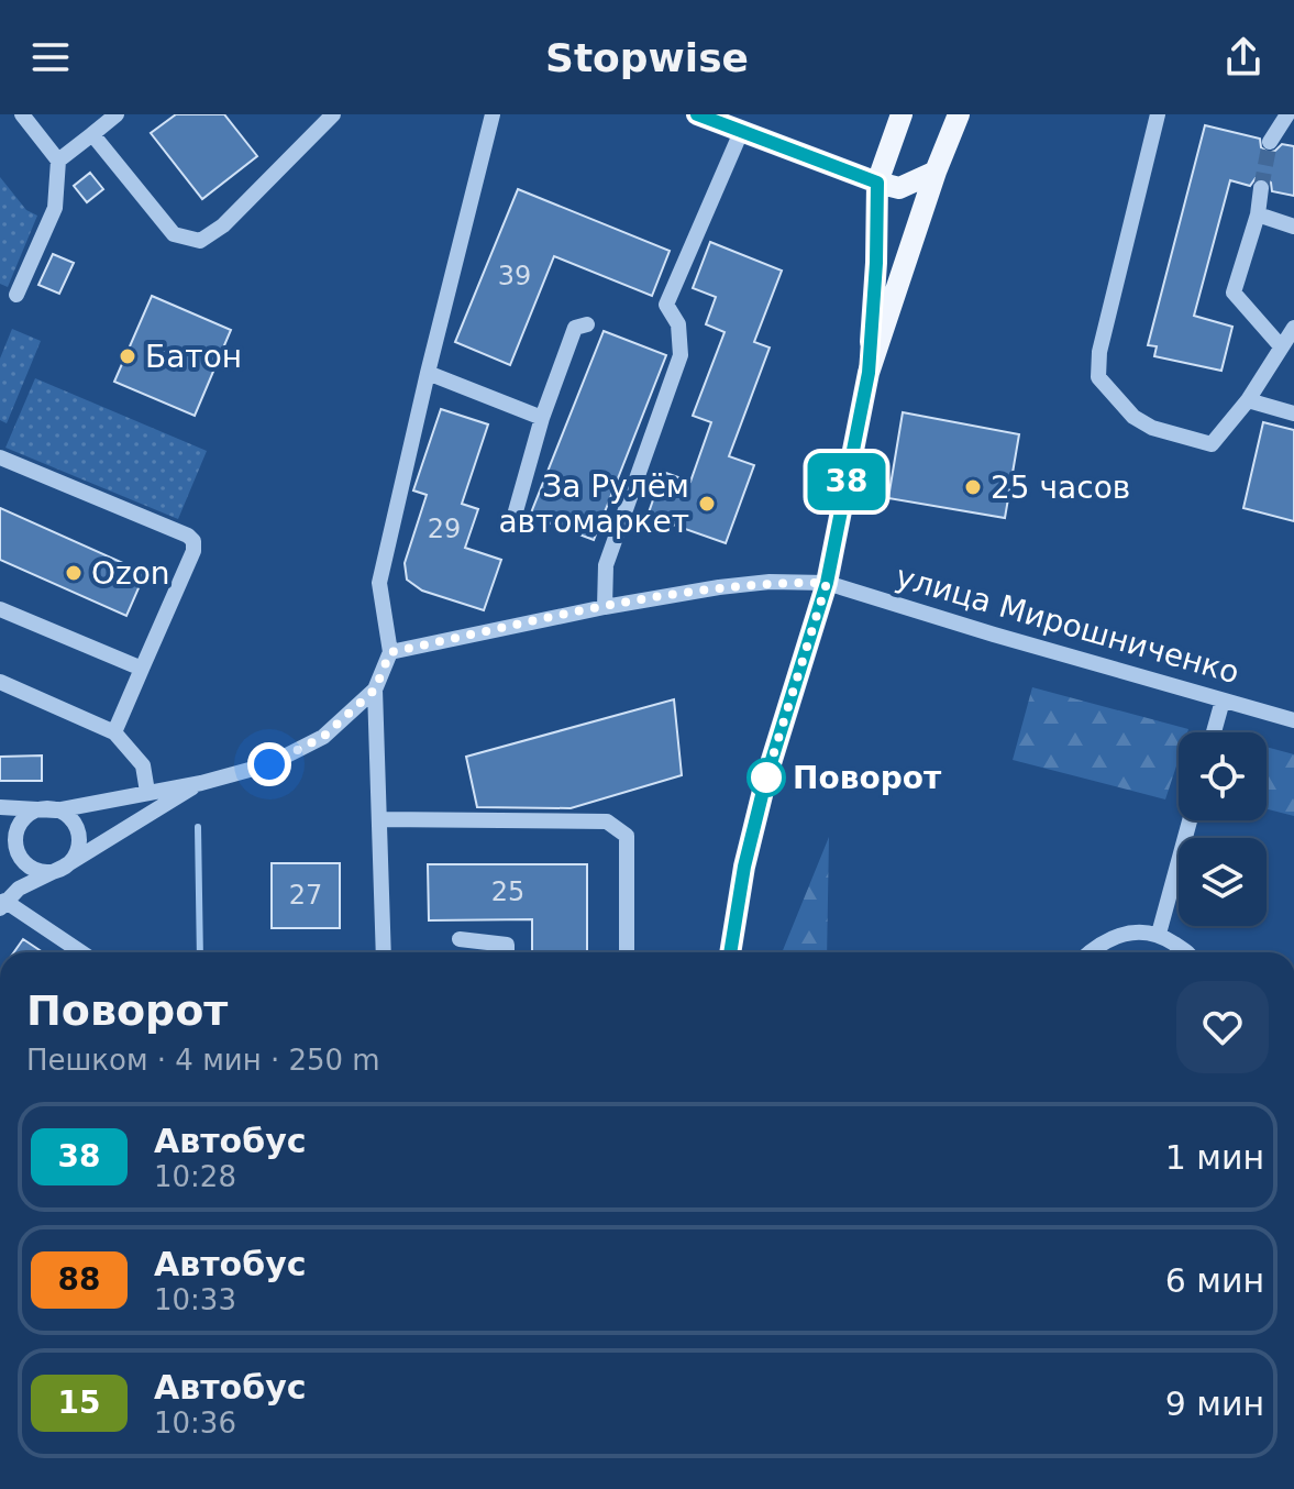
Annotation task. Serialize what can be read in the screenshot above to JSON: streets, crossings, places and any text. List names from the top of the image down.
{
  "streets": {
    "street": ["улица Мирошниченко"]
  },
  "places": [
    "Батон",
    "25 часов",
    "За Рулём автомаркет",
    "Ozon",
    "Поворот"
  ],
  "lines": ["bus line 38"],
  "house_numbers": [
    "39",
    "29",
    "25",
    "27"
  ],
  "page": {
    "header": "Stopwise",
    "on_map": "38",
    "heading": ["Поворот", "Пешком · 4 мин · 250 m"],
    "list": [
      {
        "mark": "38",
        "name": "Автобус",
        "note": "10:28",
        "value": "1 мин"
      },
      {
        "mark": "88",
        "name": "Автобус",
        "note": "10:33",
        "value": "6 мин"
      },
      {
        "mark": "15",
        "name": "Автобус",
        "note": "10:36",
        "value": "9 мин"
      }
    ]
  }
}
